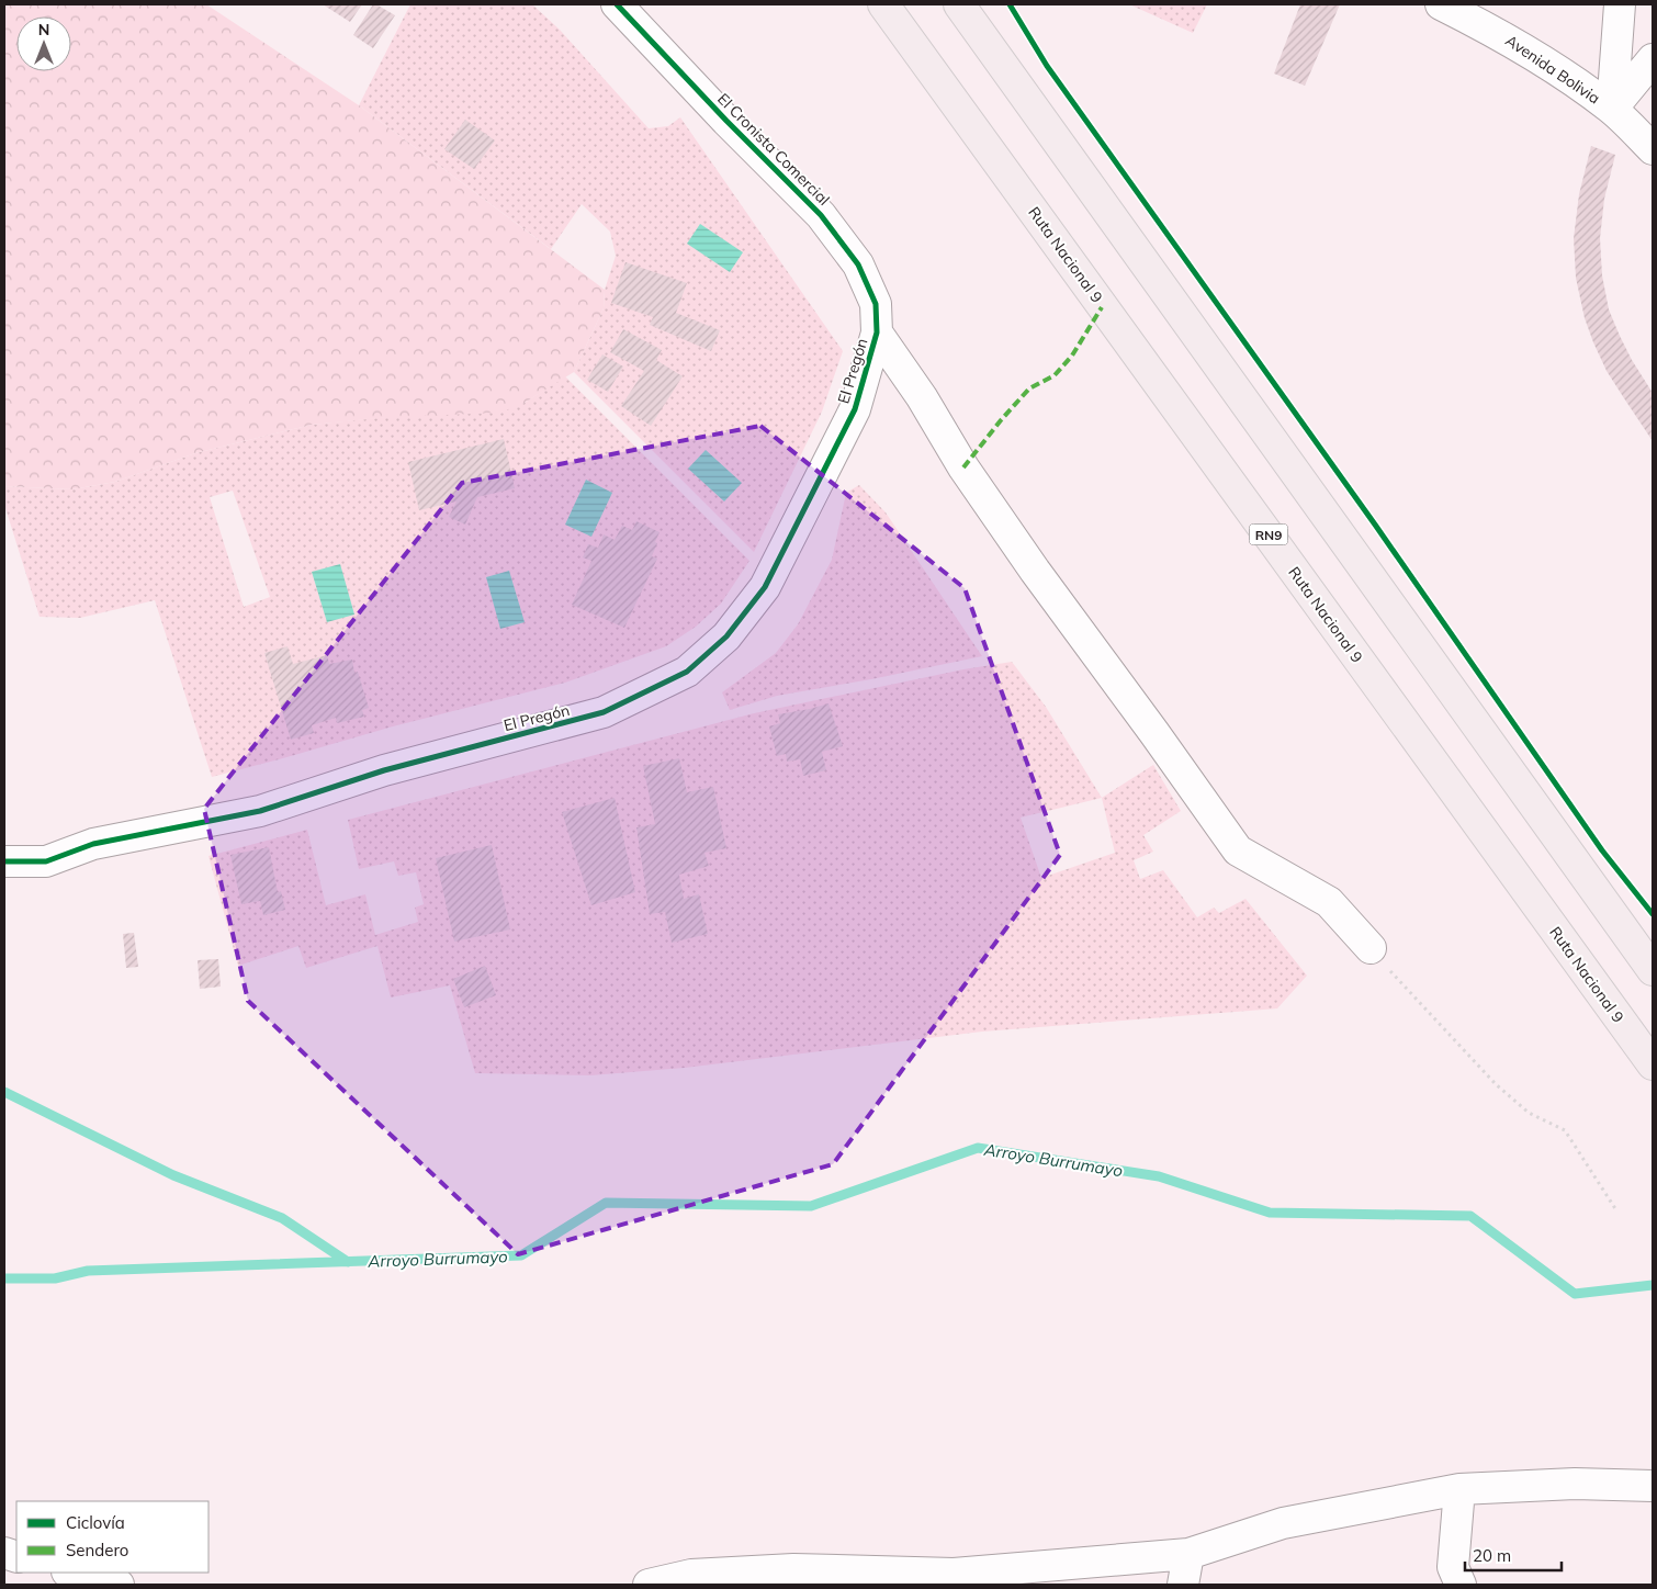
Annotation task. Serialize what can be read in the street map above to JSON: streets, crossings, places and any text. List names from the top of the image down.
{
  "streets": {
    "highway": ["Ruta Nacional 9", "RN9"],
    "street": ["Avenida Bolivia", "El Cronista Comercial", "El Pregón"]
  },
  "crossings": [
    ["El Cronista Comercial", "El Pregón"]
  ],
  "water": ["Arroyo Burrumayo"],
  "legend": ["Ciclovía", "Sendero"],
  "scale_bar": "20 m",
  "north": "top"
}
